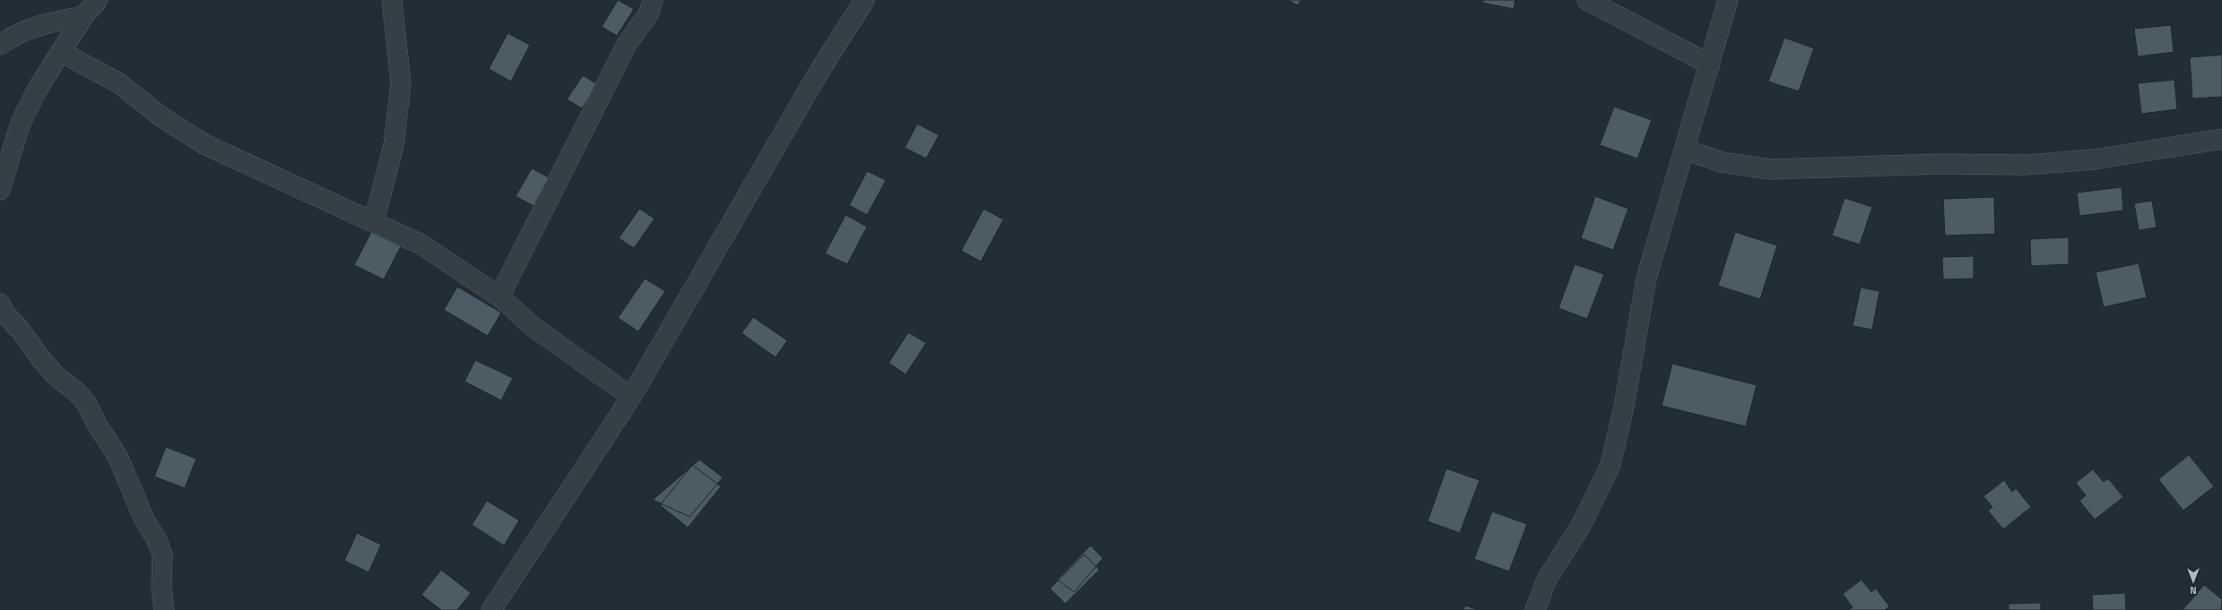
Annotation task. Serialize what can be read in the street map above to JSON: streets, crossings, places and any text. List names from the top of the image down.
{
  "north": "bottom"
}
